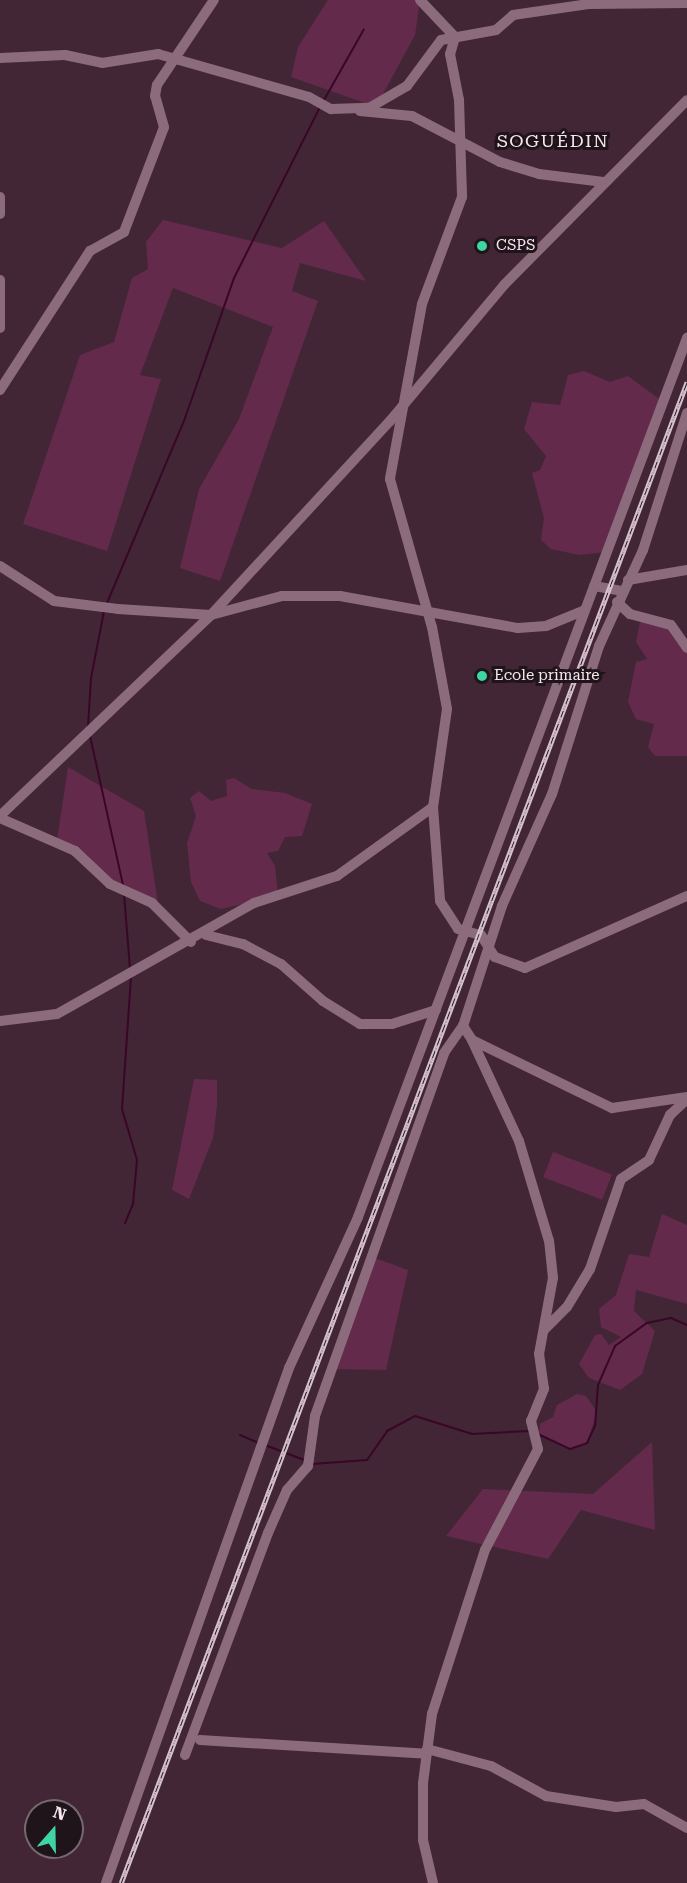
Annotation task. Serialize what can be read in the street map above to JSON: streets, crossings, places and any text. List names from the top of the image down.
{
  "districts": ["SOGUÉDIN"],
  "places": ["CSPS", "Ecole primaire"],
  "north": "top"
}
